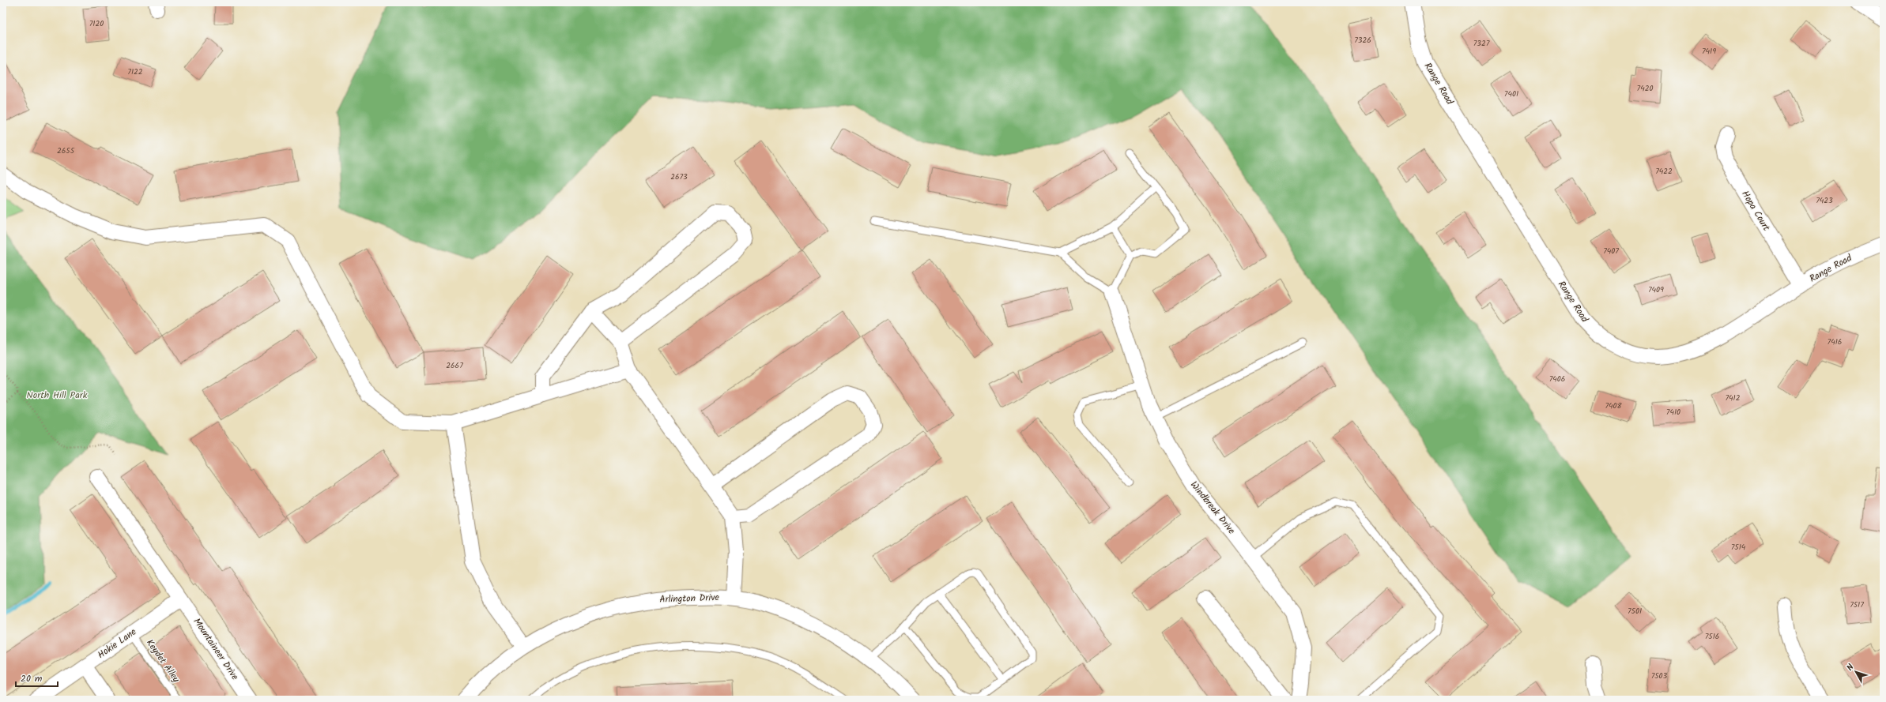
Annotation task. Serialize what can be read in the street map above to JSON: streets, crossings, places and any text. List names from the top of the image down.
{
  "streets": {
    "street": [
      "Range Road",
      "Hopa Court",
      "Windbreak Drive",
      "Arlington Drive",
      "Hokie Lane",
      "Mountaineer Drive"
    ],
    "lane": ["Keydet Alley"]
  },
  "crossings": [
    ["Range Road", "Hopa Court"],
    ["Hokie Lane", "Mountaineer Drive"],
    ["Hokie Lane", "Keydet Alley"]
  ],
  "parks": ["North Hill Park"],
  "house_numbers": [
    "7120",
    "7326",
    "7327",
    "7419",
    "7122",
    "7420",
    "7401",
    "2655",
    "7422",
    "2673",
    "7423",
    "7407",
    "7409",
    "7416",
    "2667",
    "7406",
    "7412",
    "7408",
    "7410",
    "7514",
    "7517",
    "7501",
    "7516",
    "7503"
  ],
  "scale_bar": "20 m",
  "north": "top left"
}
